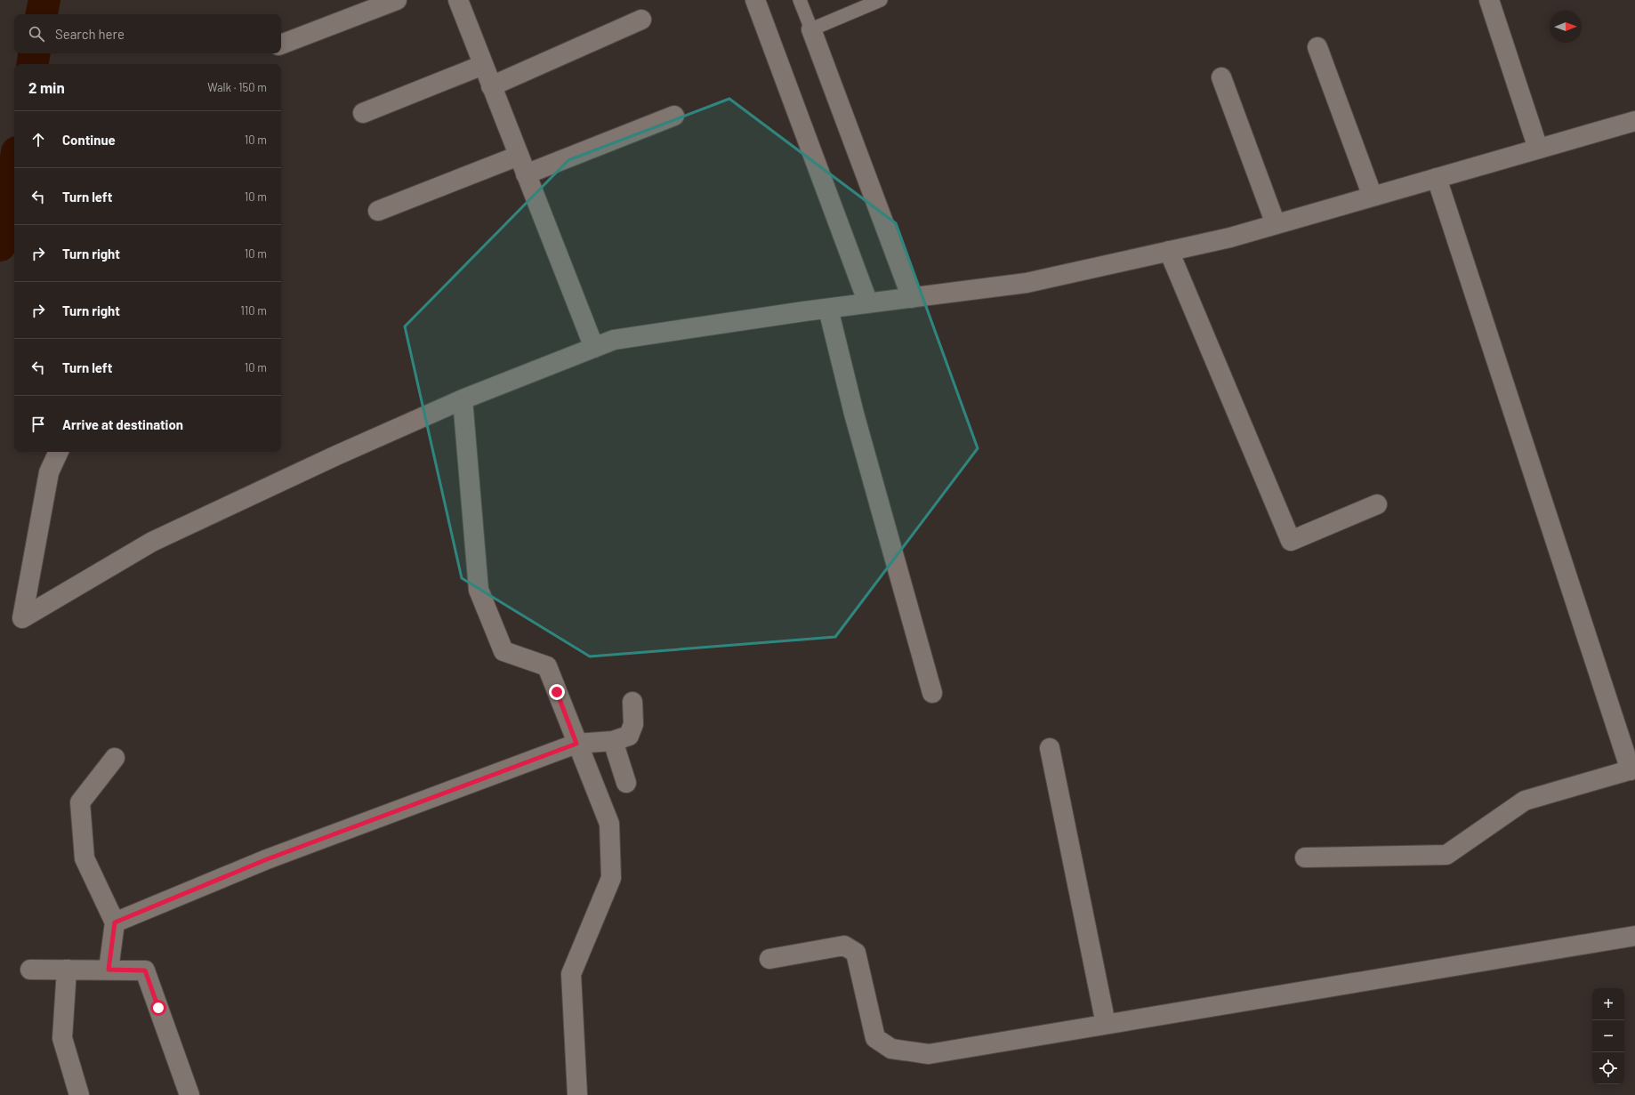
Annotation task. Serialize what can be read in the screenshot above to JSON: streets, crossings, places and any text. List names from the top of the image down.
{
  "north": "right",
  "page": {
    "search": "Search here",
    "heading": ["2 min", "Walk · 150 m"],
    "list": [
      ["Continue", "10 m"],
      ["Turn left", "10 m"],
      ["Turn right", "10 m"],
      ["Turn right", "110 m"],
      ["Turn left", "10 m"],
      "Arrive at destination"
    ],
    "map_buttons": ["+", "−"]
  }
}
